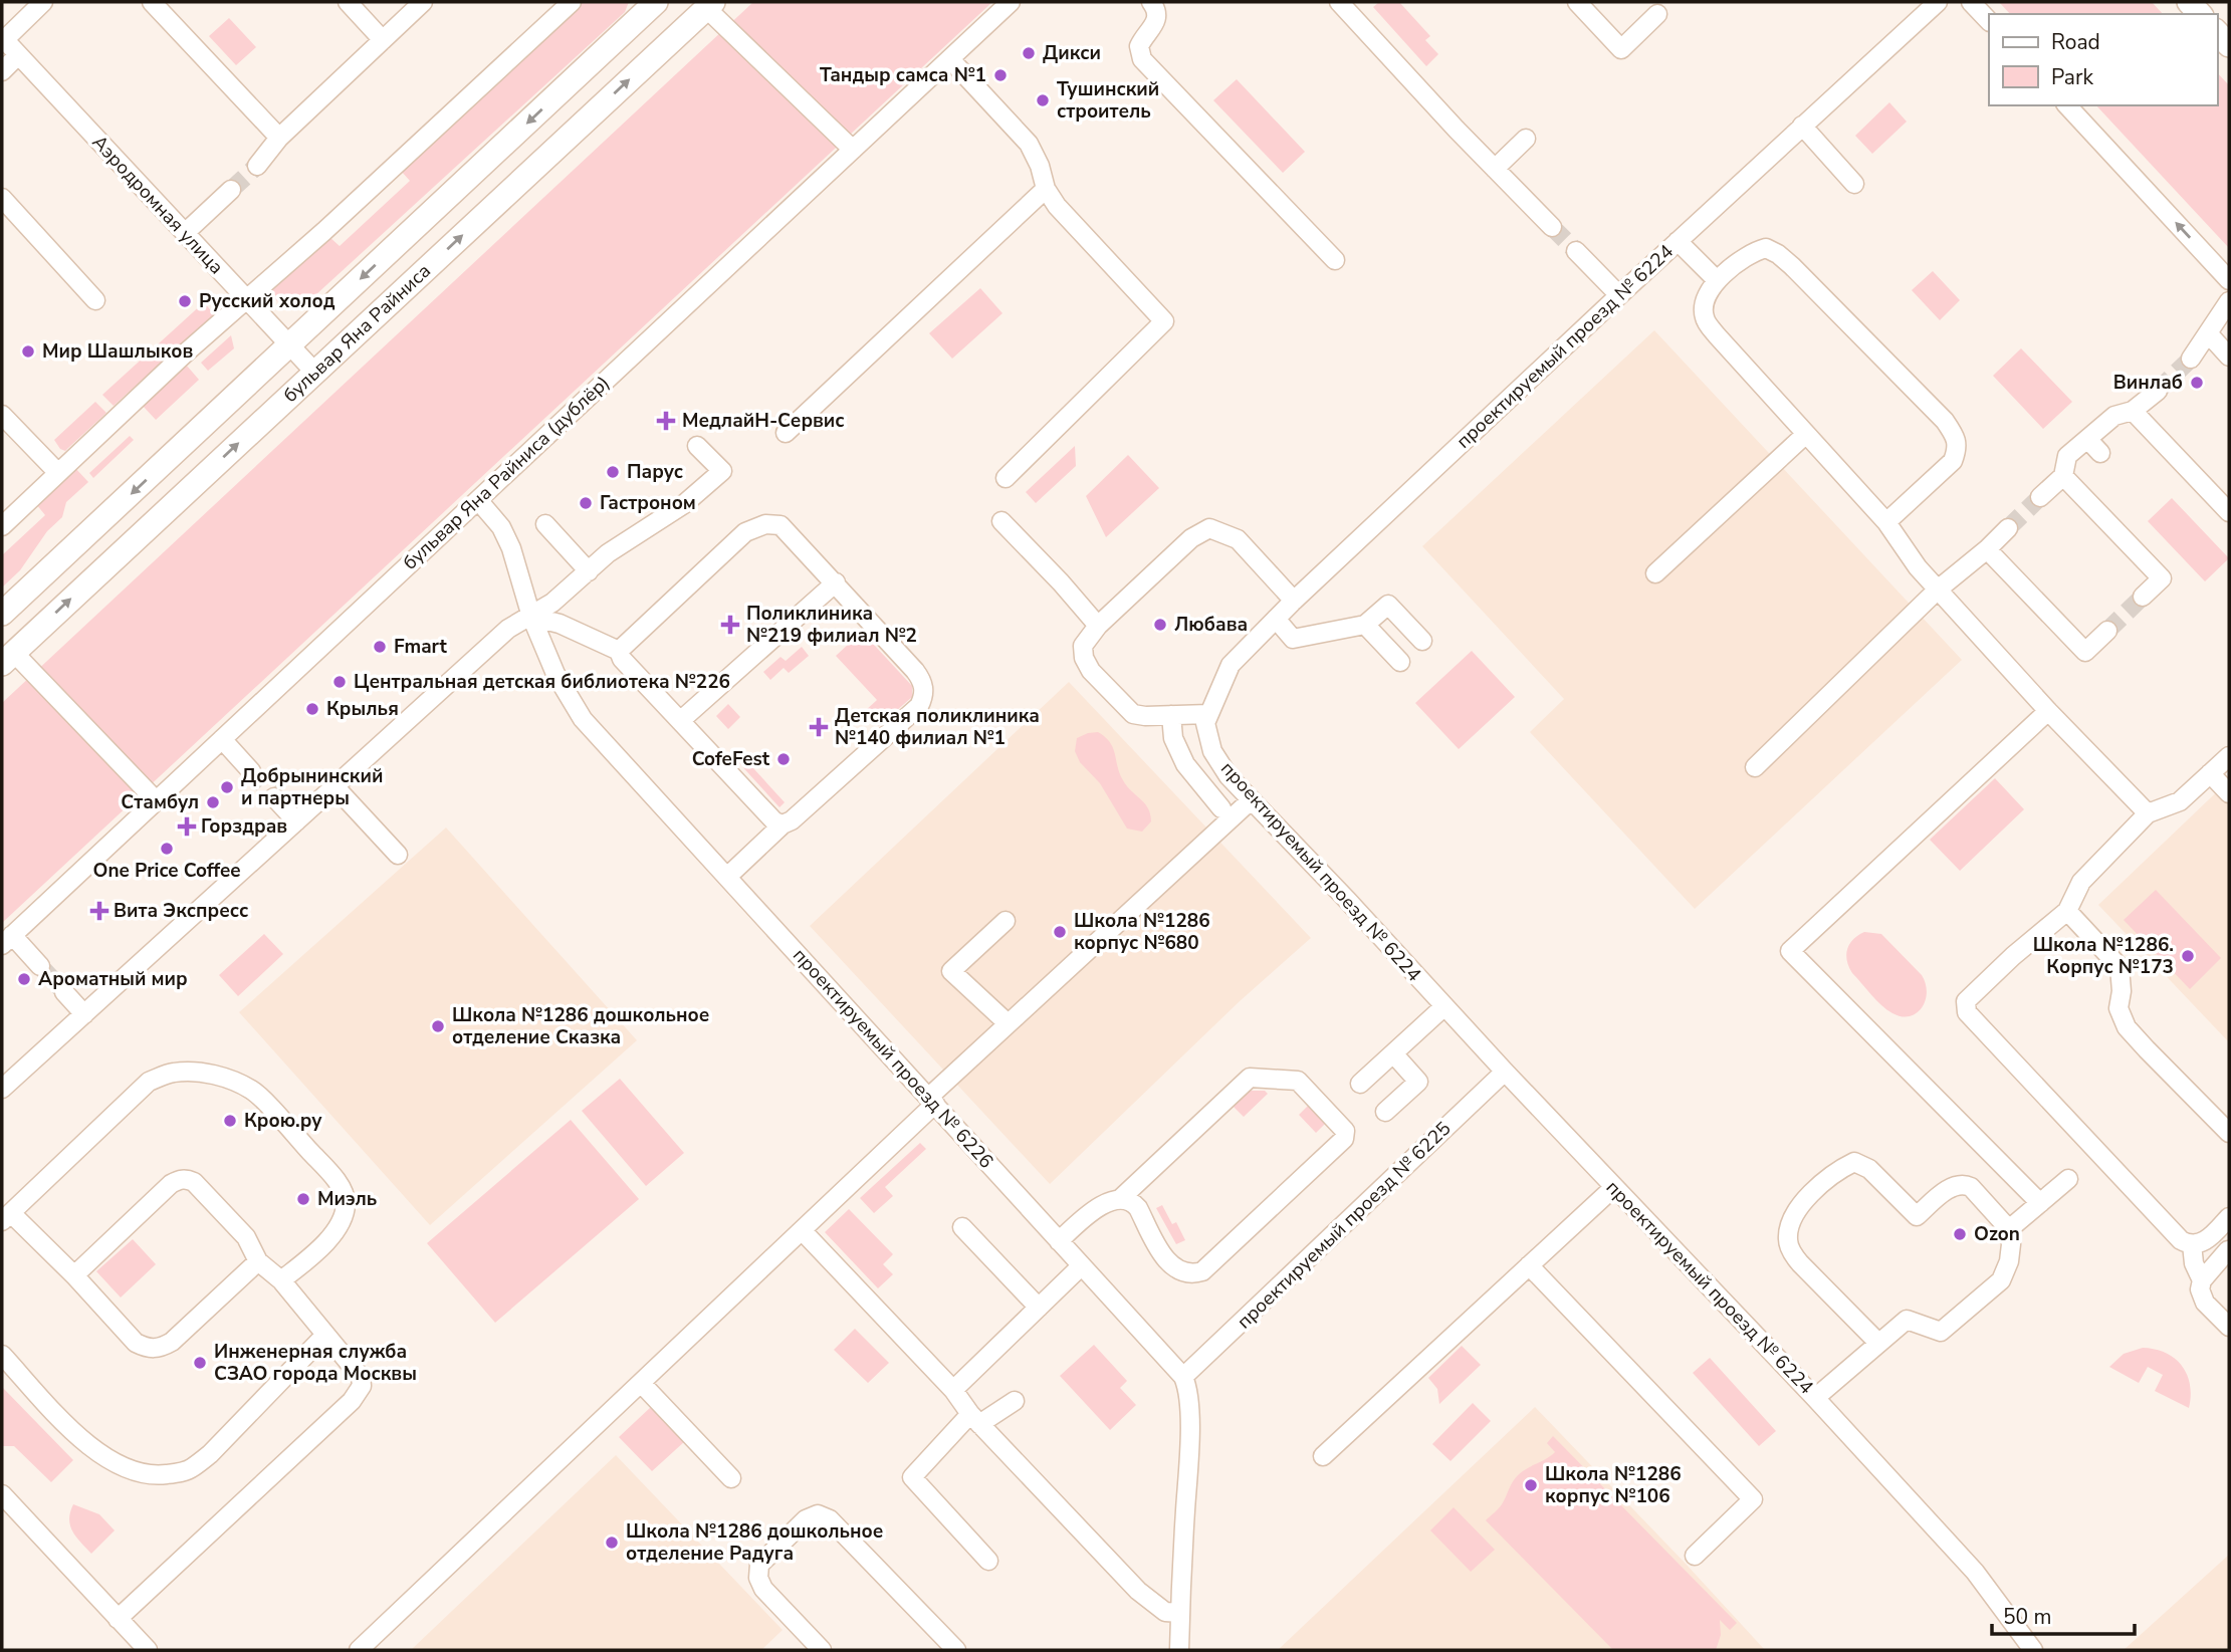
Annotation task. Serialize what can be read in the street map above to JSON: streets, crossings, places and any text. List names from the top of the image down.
{
  "streets": {
    "main road": ["бульвар Яна Райниса"],
    "street": [
      "Аэродромная улица",
      "проектируемый проезд № 6224",
      "бульвар Яна Райниса (дублёр)",
      "проектируемый проезд № 6226",
      "проектируемый проезд № 6225"
    ]
  },
  "crossings": [
    ["Аэродромная улица", "бульвар Яна Райниса"],
    ["проектируемый проезд № 6224", "проектируемый проезд № 6225"],
    ["бульвар Яна Райниса (дублёр)", "проектируемый проезд № 6226"],
    ["проектируемый проезд № 6226", "проектируемый проезд № 6225"]
  ],
  "places": {
    "other": [
      "Дикси",
      "Тандыр самса №1",
      "Тушинский строитель",
      "Русский холод",
      "Мир Шашлыков",
      "Винлаб",
      "Парус",
      "Гастроном",
      "Любава",
      "Fmart",
      "Центральная детская библиотека №226",
      "Крылья",
      "CofeFest",
      "Добрынинский и партнеры",
      "Стамбул",
      "One Price Coffee",
      "Школа №1286 корпус №680",
      "Школа №1286. Корпус №173",
      "Ароматный мир",
      "Школа №1286 дошкольное отделение Сказка",
      "Крою.ру",
      "Миэль",
      "Ozon",
      "Инженерная служба СЗАО города Москвы",
      "Школа №1286 корпус №106",
      "Школа №1286 дошкольное отделение Радуга"
    ],
    "health": [
      "МедлайН-Сервис",
      "Поликлиника №219 филиал №2",
      "Детская поликлиника №140 филиал №1",
      "Горздрав",
      "Вита Экспресс"
    ]
  },
  "legend": ["Road", "Park"],
  "scale_bar": "50 m"
}
